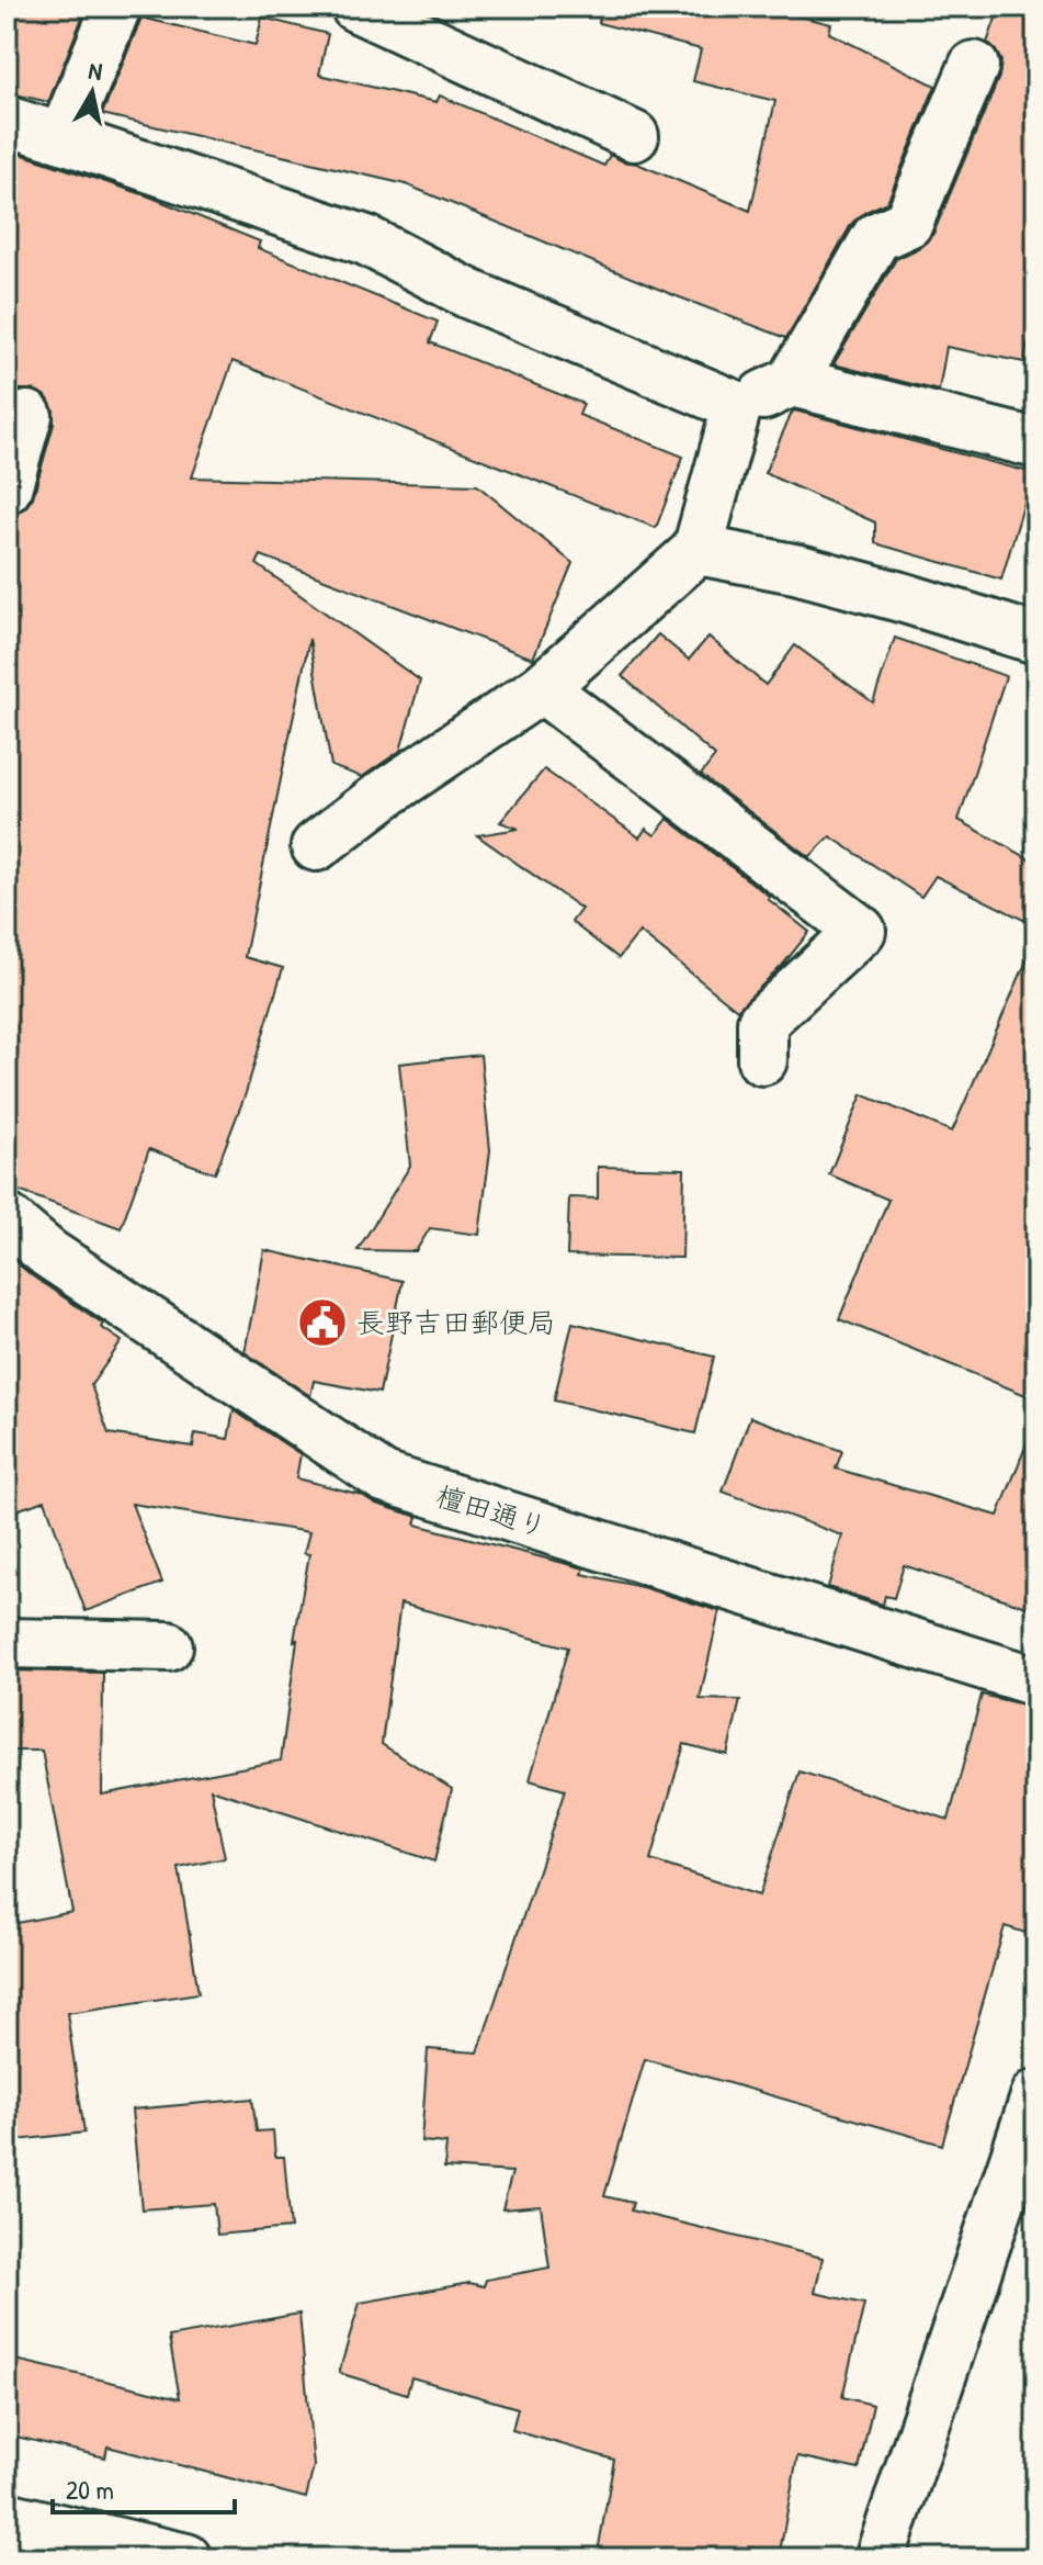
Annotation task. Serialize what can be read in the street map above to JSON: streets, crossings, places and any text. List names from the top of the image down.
{
  "streets": {
    "street": ["檀田通り"]
  },
  "places": {
    "public building": ["長野吉田郵便局"]
  },
  "scale_bar": "20 m",
  "north": "top"
}
